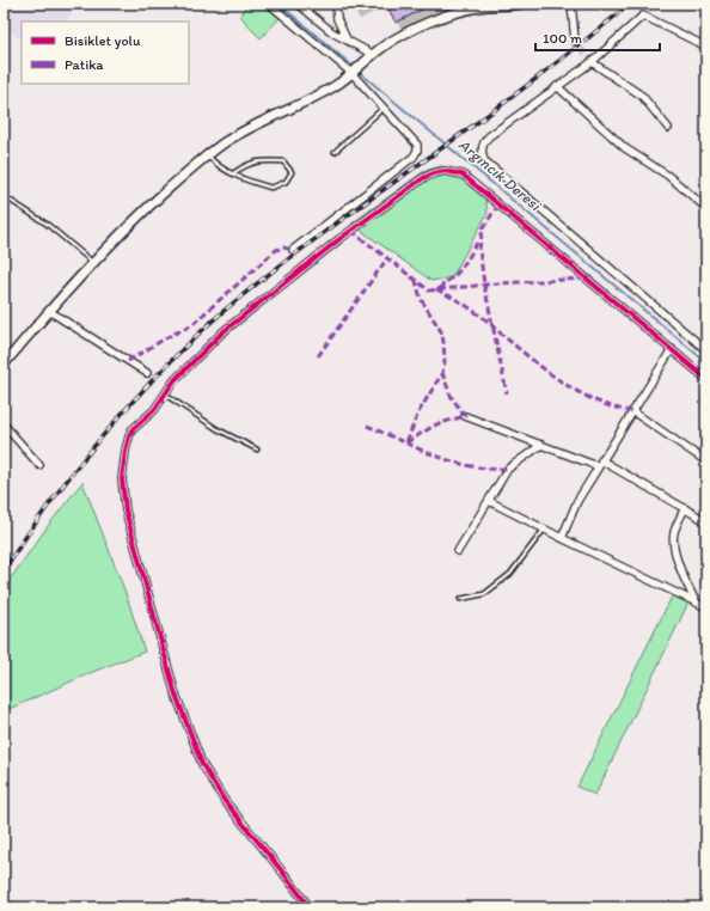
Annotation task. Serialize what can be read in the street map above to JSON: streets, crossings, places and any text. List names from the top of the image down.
{
  "water": ["Argıncık Deresi"],
  "legend": ["Bisiklet yolu", "Patika"],
  "scale_bar": "100 m"
}
